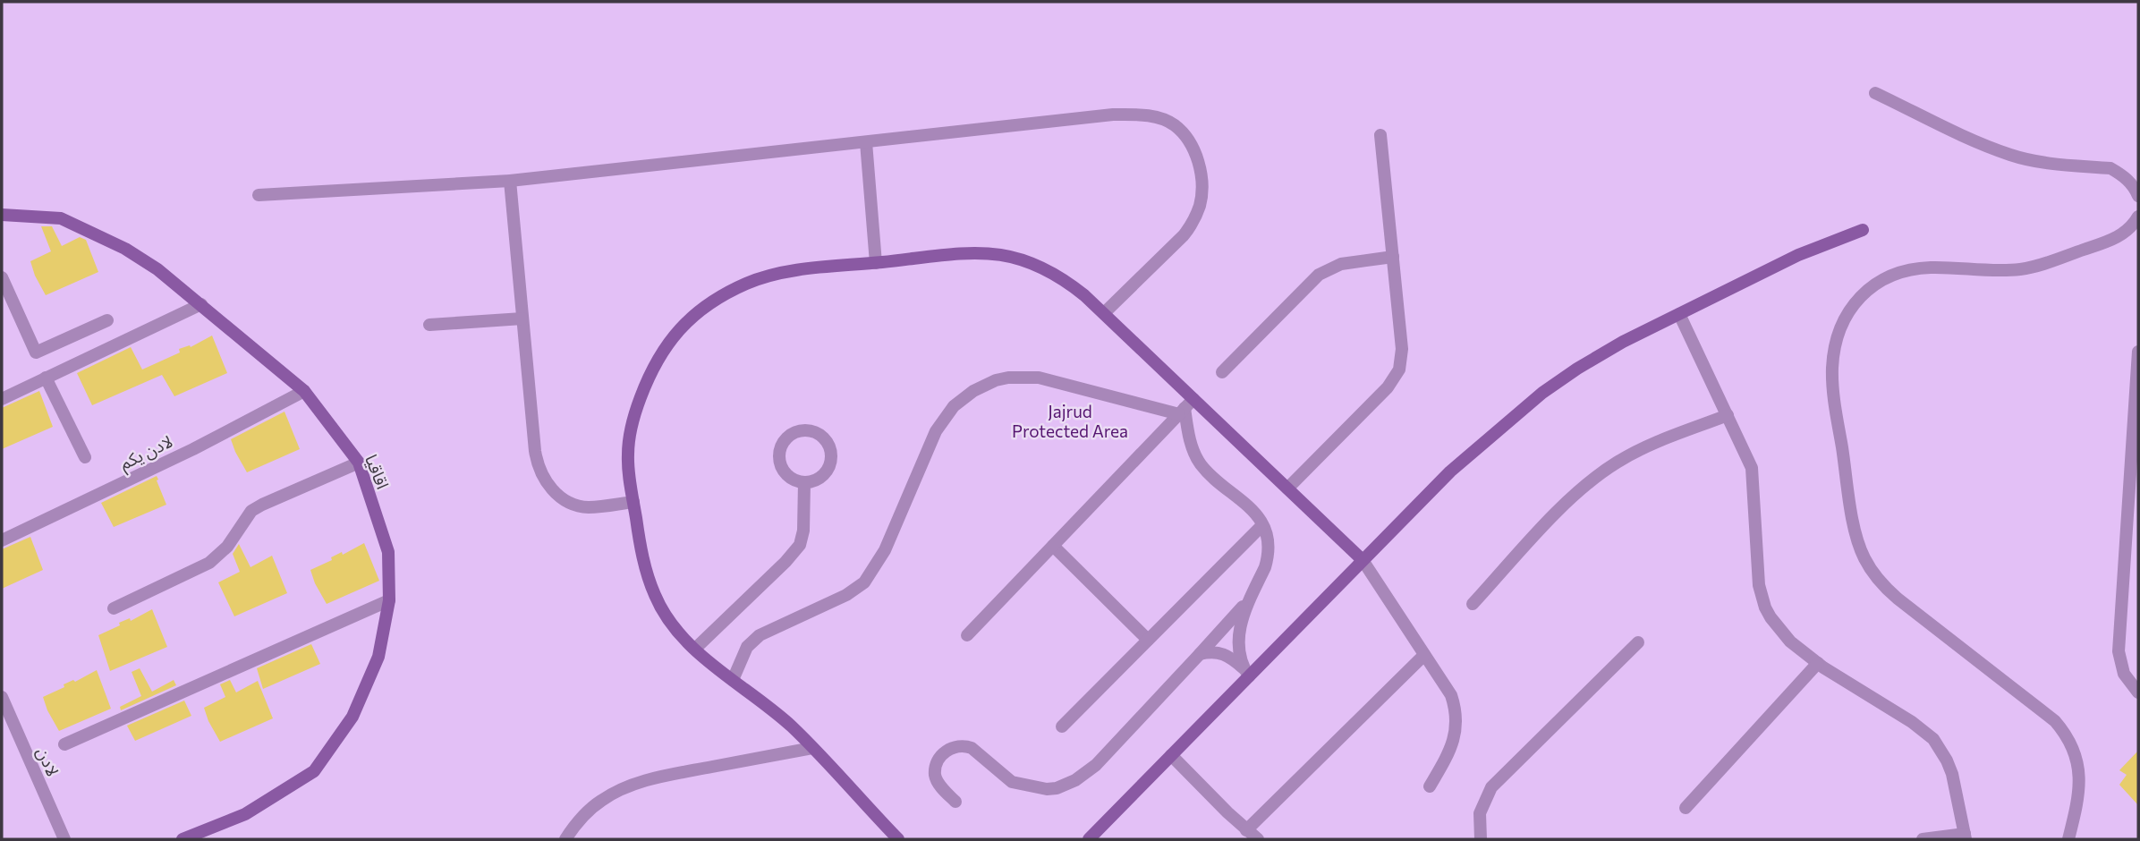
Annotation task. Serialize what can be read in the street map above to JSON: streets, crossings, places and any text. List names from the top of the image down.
{
  "streets": {
    "main road": ["اقاقیا"],
    "street": ["لادن یکم", "لادن"]
  },
  "crossings": [
    ["لادن یکم", "اقاقیا"]
  ],
  "parks": ["Jajrud Protected Area"]
}
